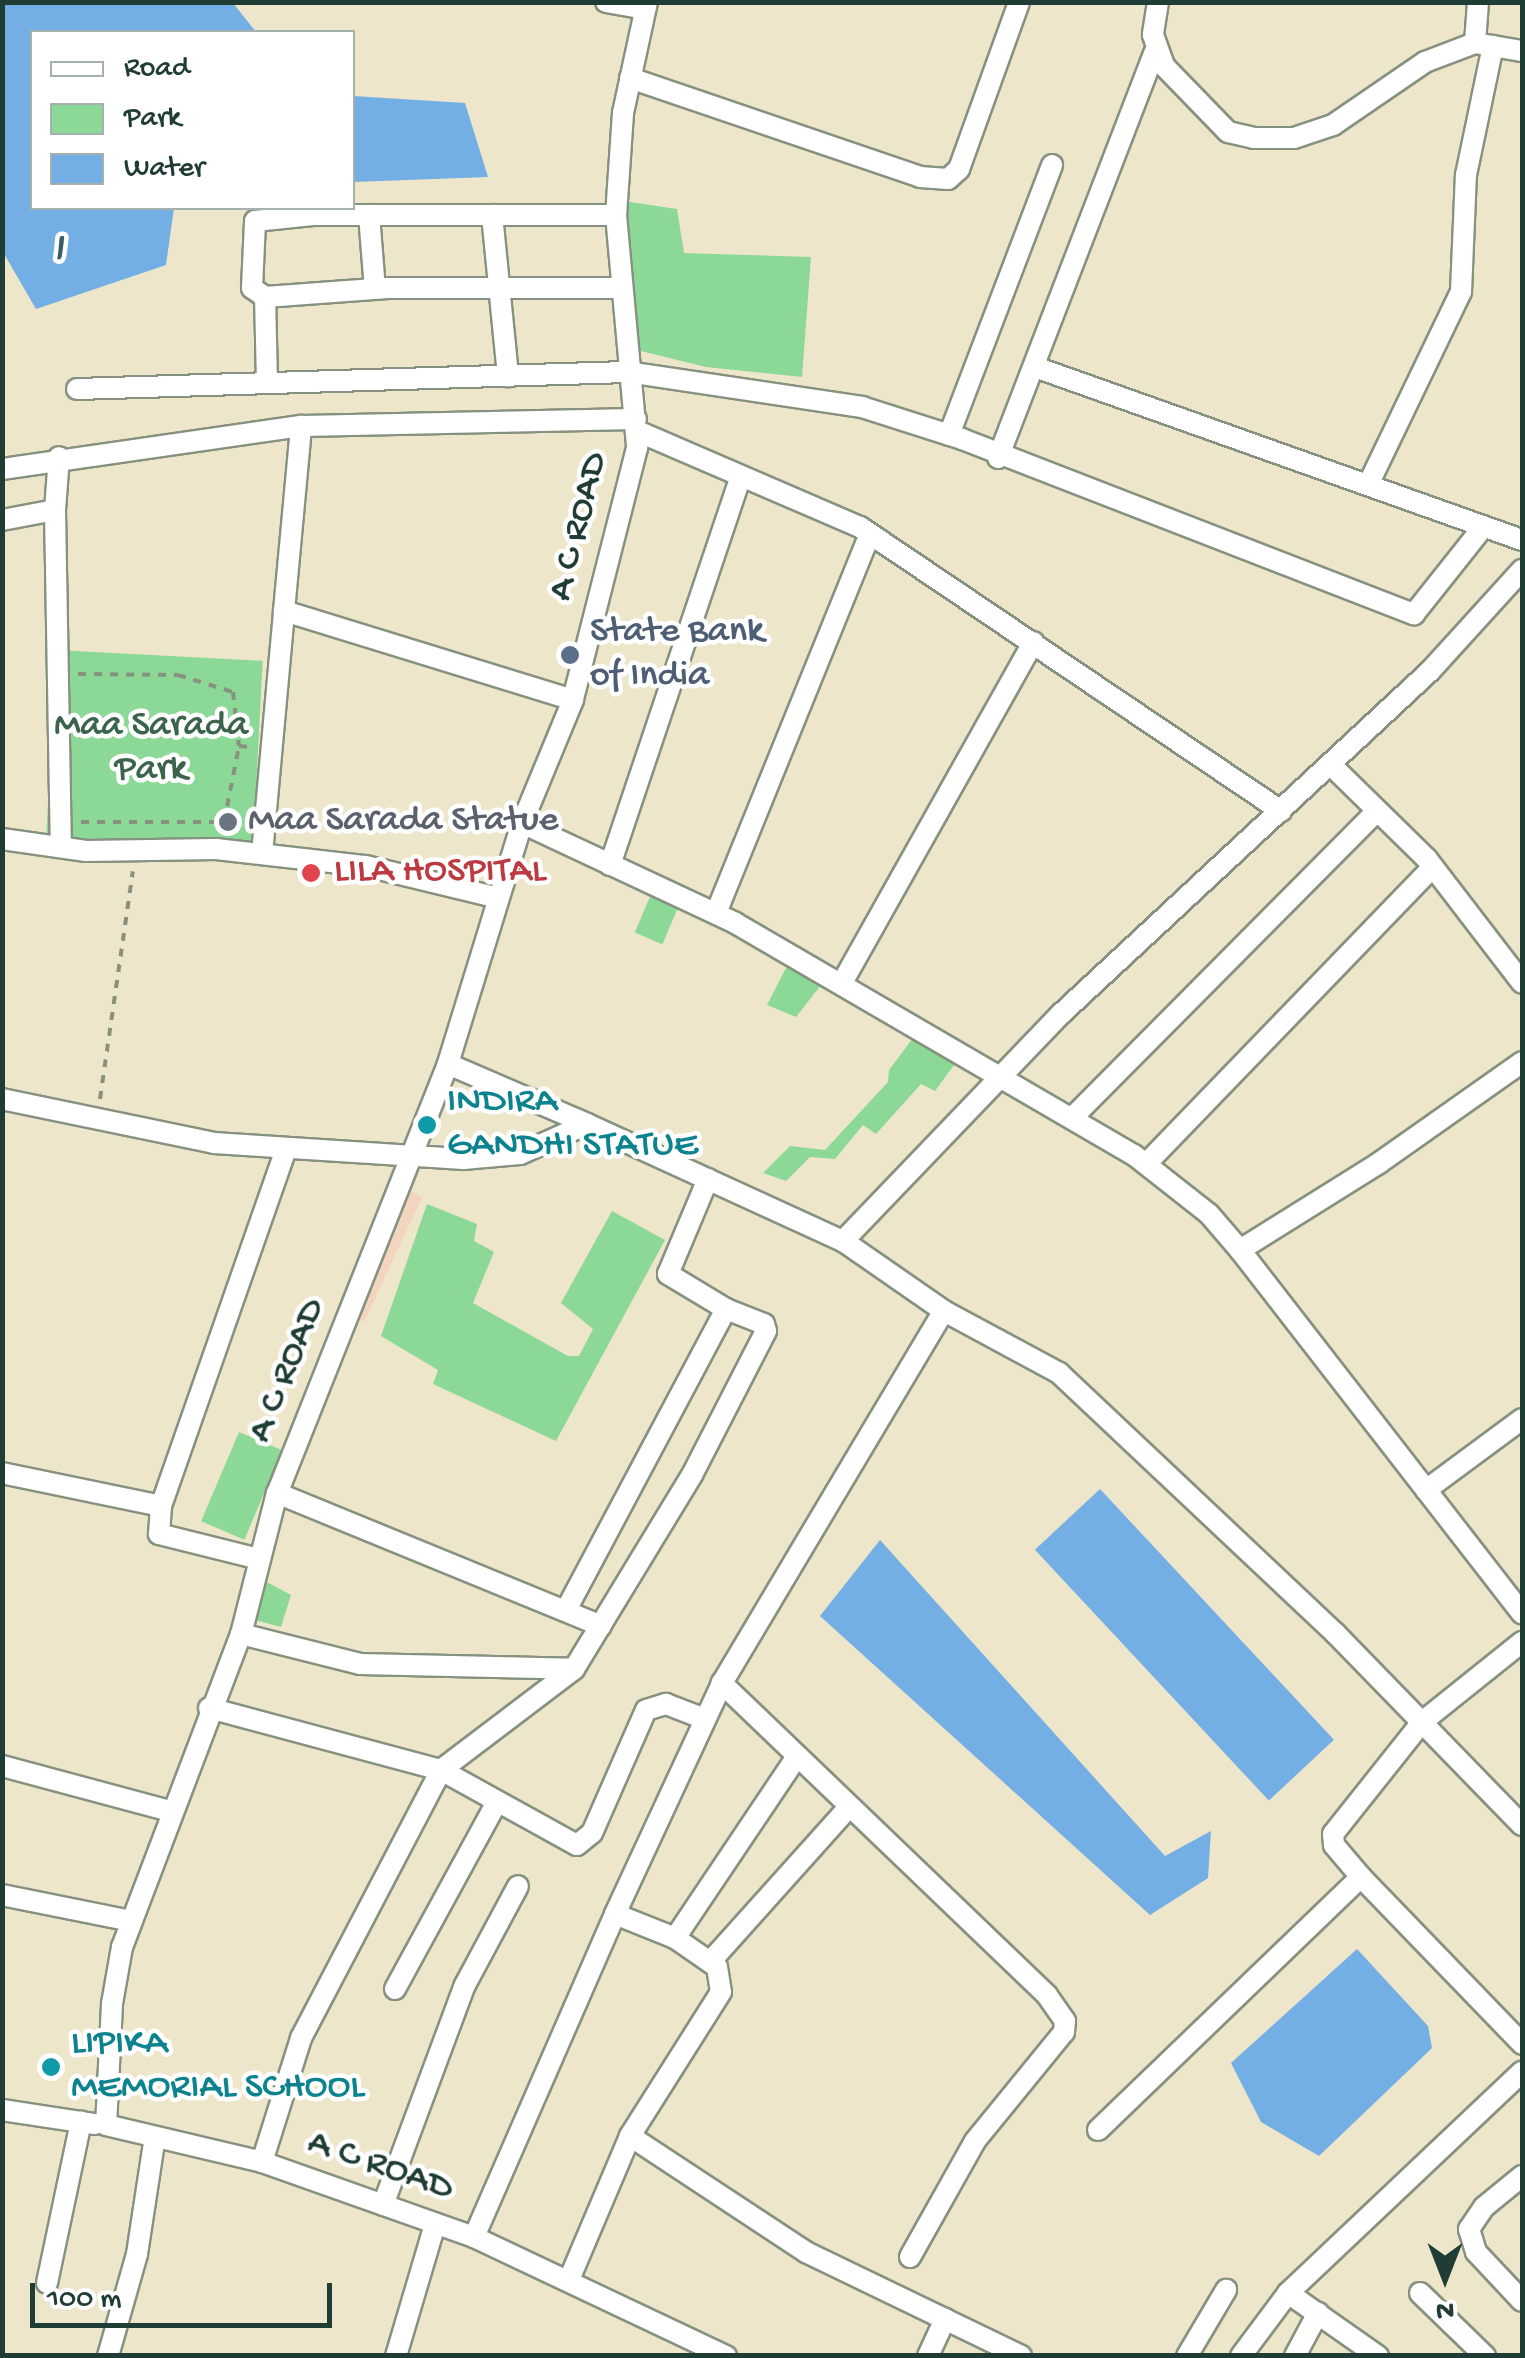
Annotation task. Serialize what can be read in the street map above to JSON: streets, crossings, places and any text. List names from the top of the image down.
{
  "streets": {
    "street": ["A C ROAD"]
  },
  "water": ["l"],
  "parks": ["Maa Sarada Park"],
  "places": [
    "State Bank of India",
    "Maa Sarada Statue",
    "LILA HOSPITAL",
    "INDIRA GANDHI STATUE",
    "LIPIKA MEMORIAL SCHOOL"
  ],
  "legend": ["Road", "Park", "Water"],
  "scale_bar": "100 m",
  "north": "bottom"
}
